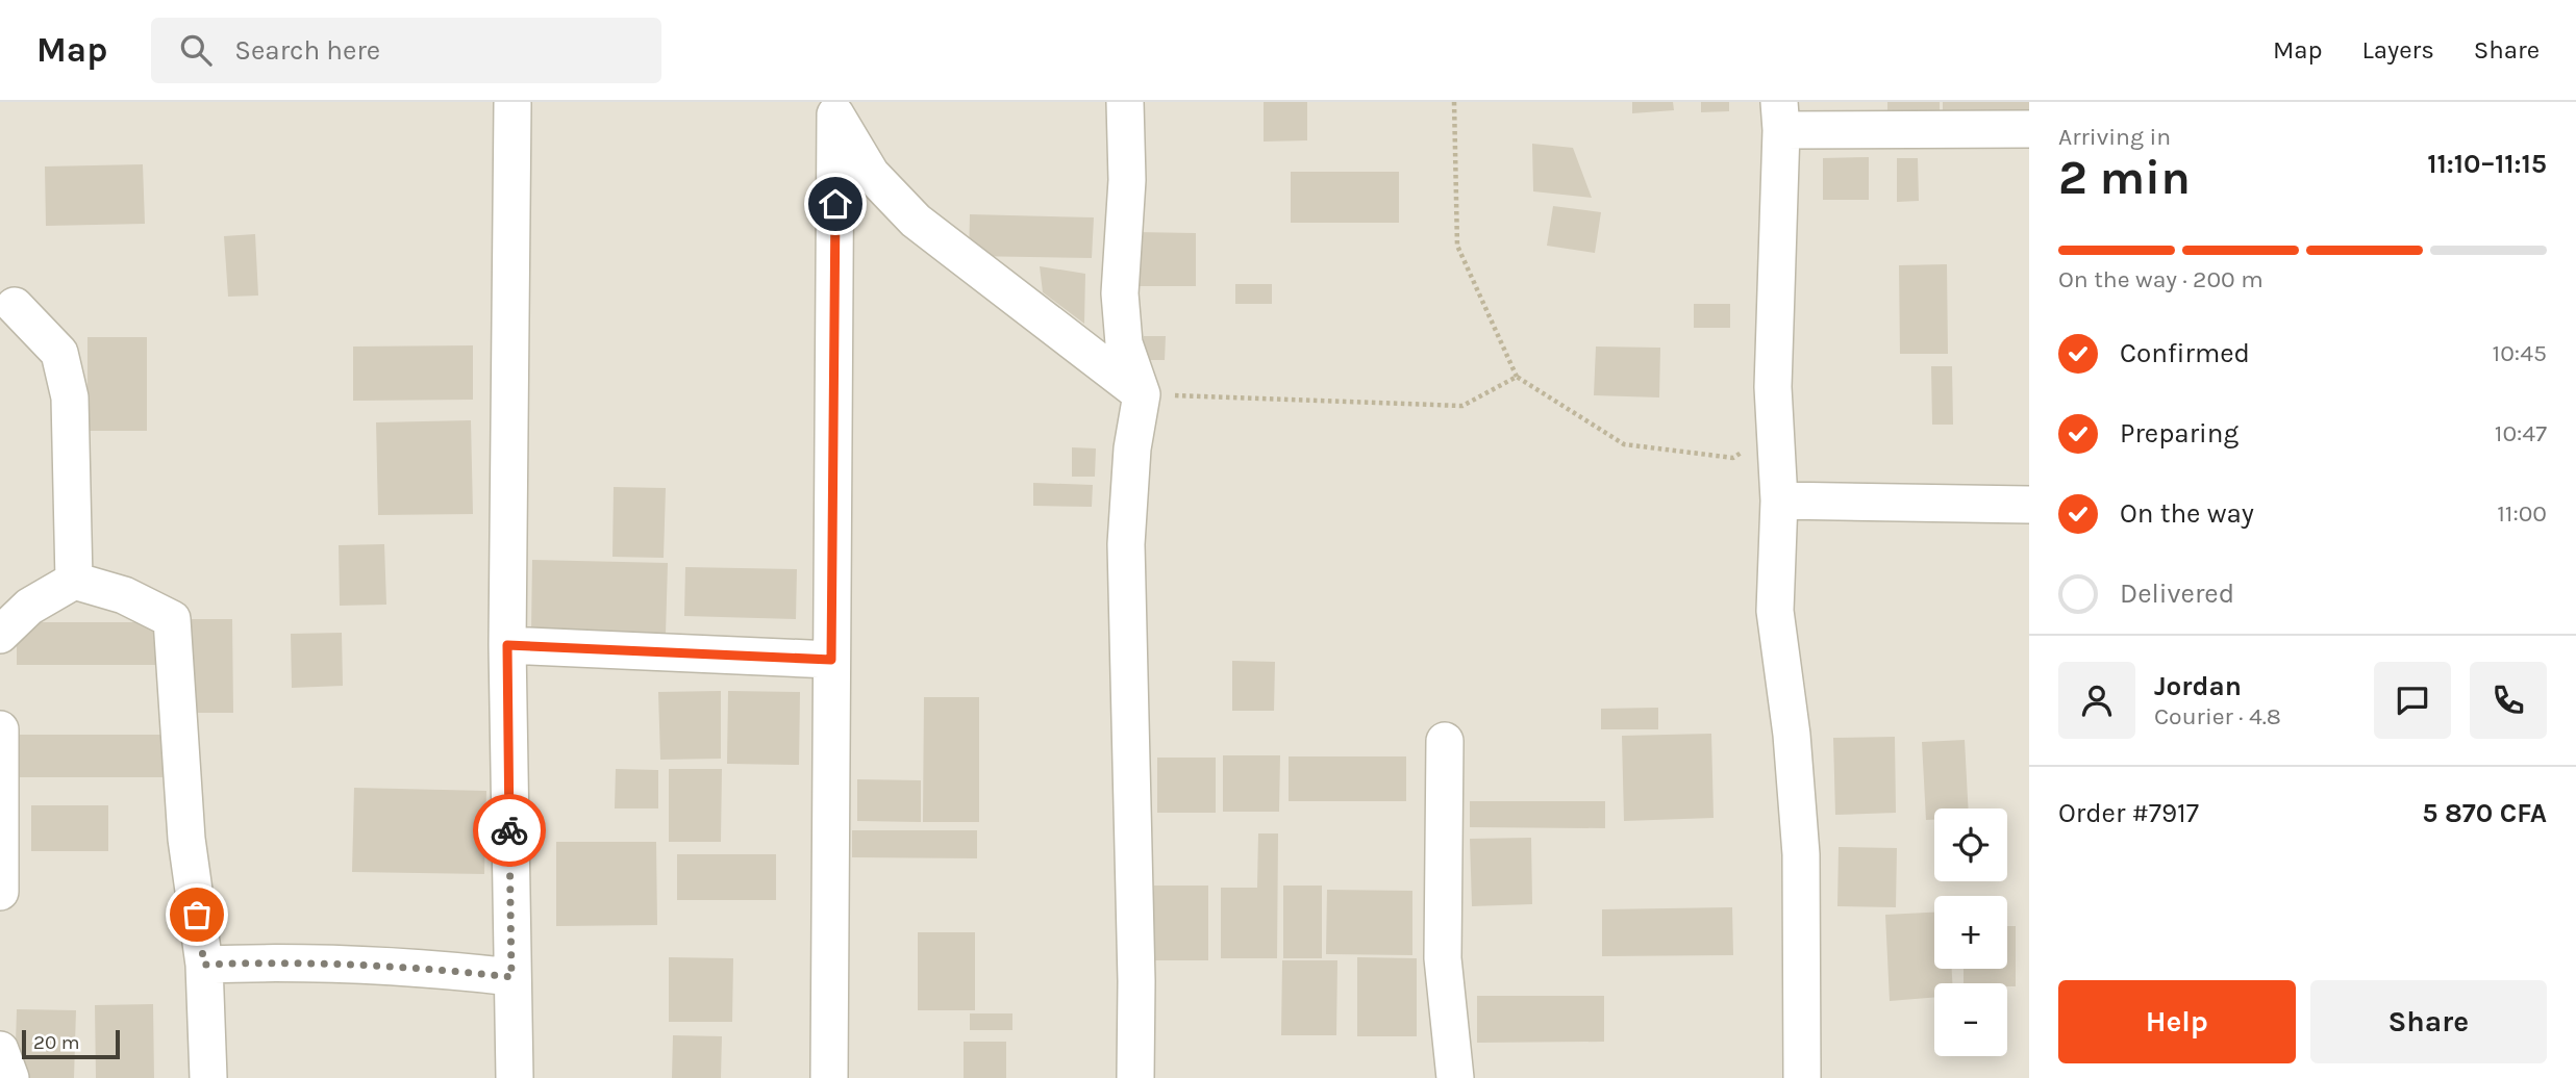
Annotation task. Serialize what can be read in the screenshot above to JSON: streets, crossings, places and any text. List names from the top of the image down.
{
  "scale_bar": "20 m",
  "page": {
    "header": "Map",
    "search": "Search here",
    "nav": ["Map", "Layers", "Share"],
    "heading": ["2 min", "Arriving in", "11:10–11:15"],
    "panel": [
      "Jordan",
      "Courier · 4.8",
      "Order #7917",
      "5 870 CFA"
    ],
    "bar": "On the way · 200 m",
    "list": [
      ["Confirmed", "10:45"],
      ["Preparing", "10:47"],
      ["On the way", "11:00"],
      "Delivered"
    ],
    "map_buttons": ["+", "−"],
    "buttons": ["Help", "Share"],
    "scale": "20 m"
  }
}
